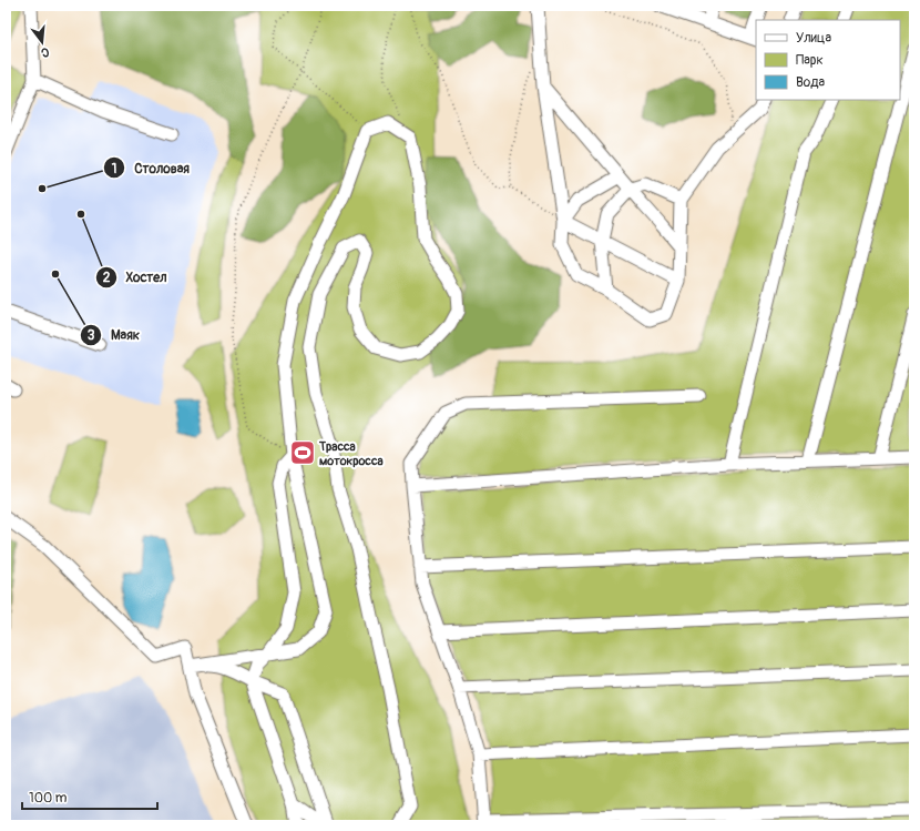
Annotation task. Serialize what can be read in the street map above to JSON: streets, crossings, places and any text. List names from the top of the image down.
{
  "places": {
    "other": ["Столовая", "Хостел", "Маяк"],
    "sports": ["Трасса мотокросса"]
  },
  "legend": ["Улица", "Парк", "Вода"],
  "scale_bar": "100 m",
  "north": "bottom"
}
